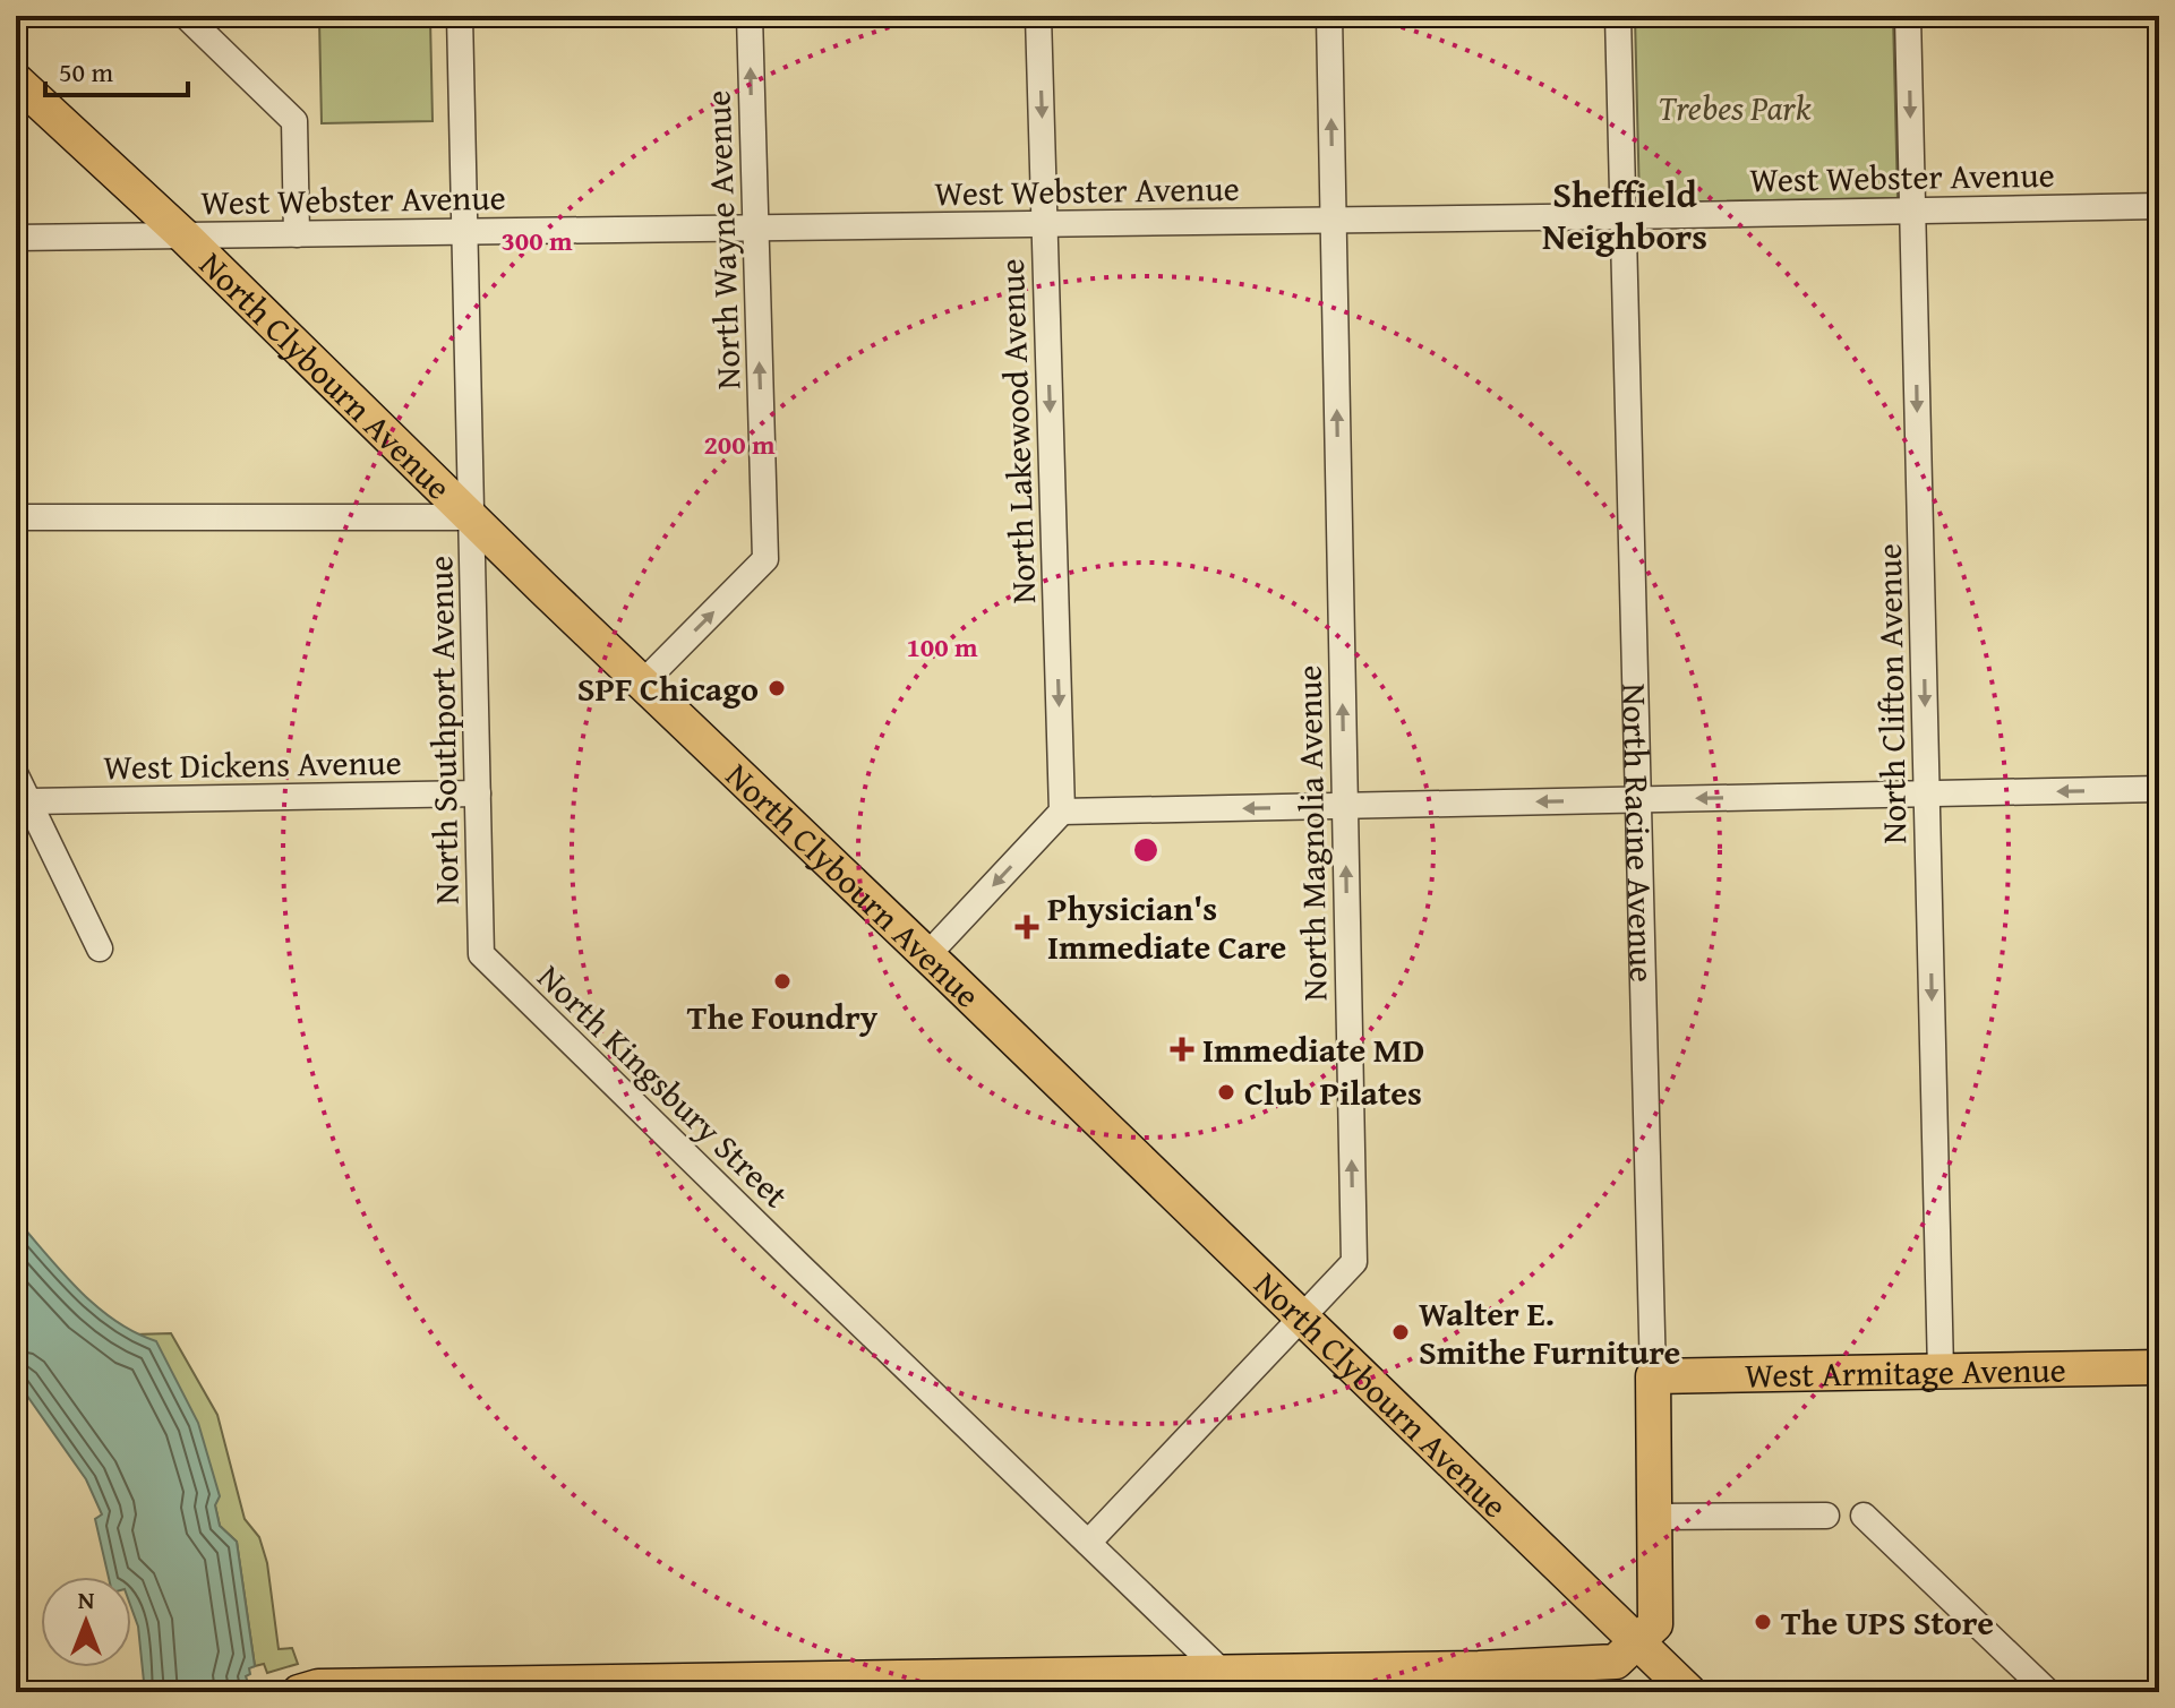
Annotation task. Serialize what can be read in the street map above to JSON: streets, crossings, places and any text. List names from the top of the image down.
{
  "streets": {
    "main road": ["North Clybourn Avenue", "North Racine Avenue", "West Armitage Avenue"],
    "street": [
      "West Webster Avenue",
      "North Wayne Avenue",
      "North Lakewood Avenue",
      "North Clifton Avenue",
      "North Southport Avenue",
      "West Dickens Avenue",
      "North Magnolia Avenue",
      "North Kingsbury Street"
    ]
  },
  "crossings": [
    ["West Webster Avenue", "North Wayne Avenue"],
    ["West Webster Avenue", "North Clybourn Avenue"],
    ["West Webster Avenue", "North Lakewood Avenue"],
    ["West Webster Avenue", "North Clifton Avenue"],
    ["West Webster Avenue", "North Southport Avenue"],
    ["West Webster Avenue", "North Magnolia Avenue"],
    ["West Webster Avenue", "North Racine Avenue"],
    ["North Wayne Avenue", "North Clybourn Avenue"],
    ["North Clybourn Avenue", "North Southport Avenue"],
    ["North Clybourn Avenue", "North Magnolia Avenue"],
    ["North Clybourn Avenue", "North Racine Avenue"],
    ["North Clifton Avenue", "West Armitage Avenue"],
    ["North Southport Avenue", "West Dickens Avenue"],
    ["North Southport Avenue", "North Kingsbury Street"],
    ["North Magnolia Avenue", "North Kingsbury Street"],
    ["North Racine Avenue", "West Armitage Avenue"]
  ],
  "one_way": [
    "North Wayne Avenue",
    "North Lakewood Avenue",
    "North Clifton Avenue",
    "North Magnolia Avenue"
  ],
  "districts": ["Sheffield Neighbors"],
  "parks": ["Trebes Park"],
  "places": {
    "other": [
      "SPF Chicago",
      "The Foundry",
      "Club Pilates",
      "Walter E. Smithe Furniture",
      "The UPS Store"
    ],
    "health": ["Physician's Immediate Care", "Immediate MD"]
  },
  "scale_bar": "50 m",
  "north": "top",
  "rings": ["300 m", "200 m", "100 m"]
}
